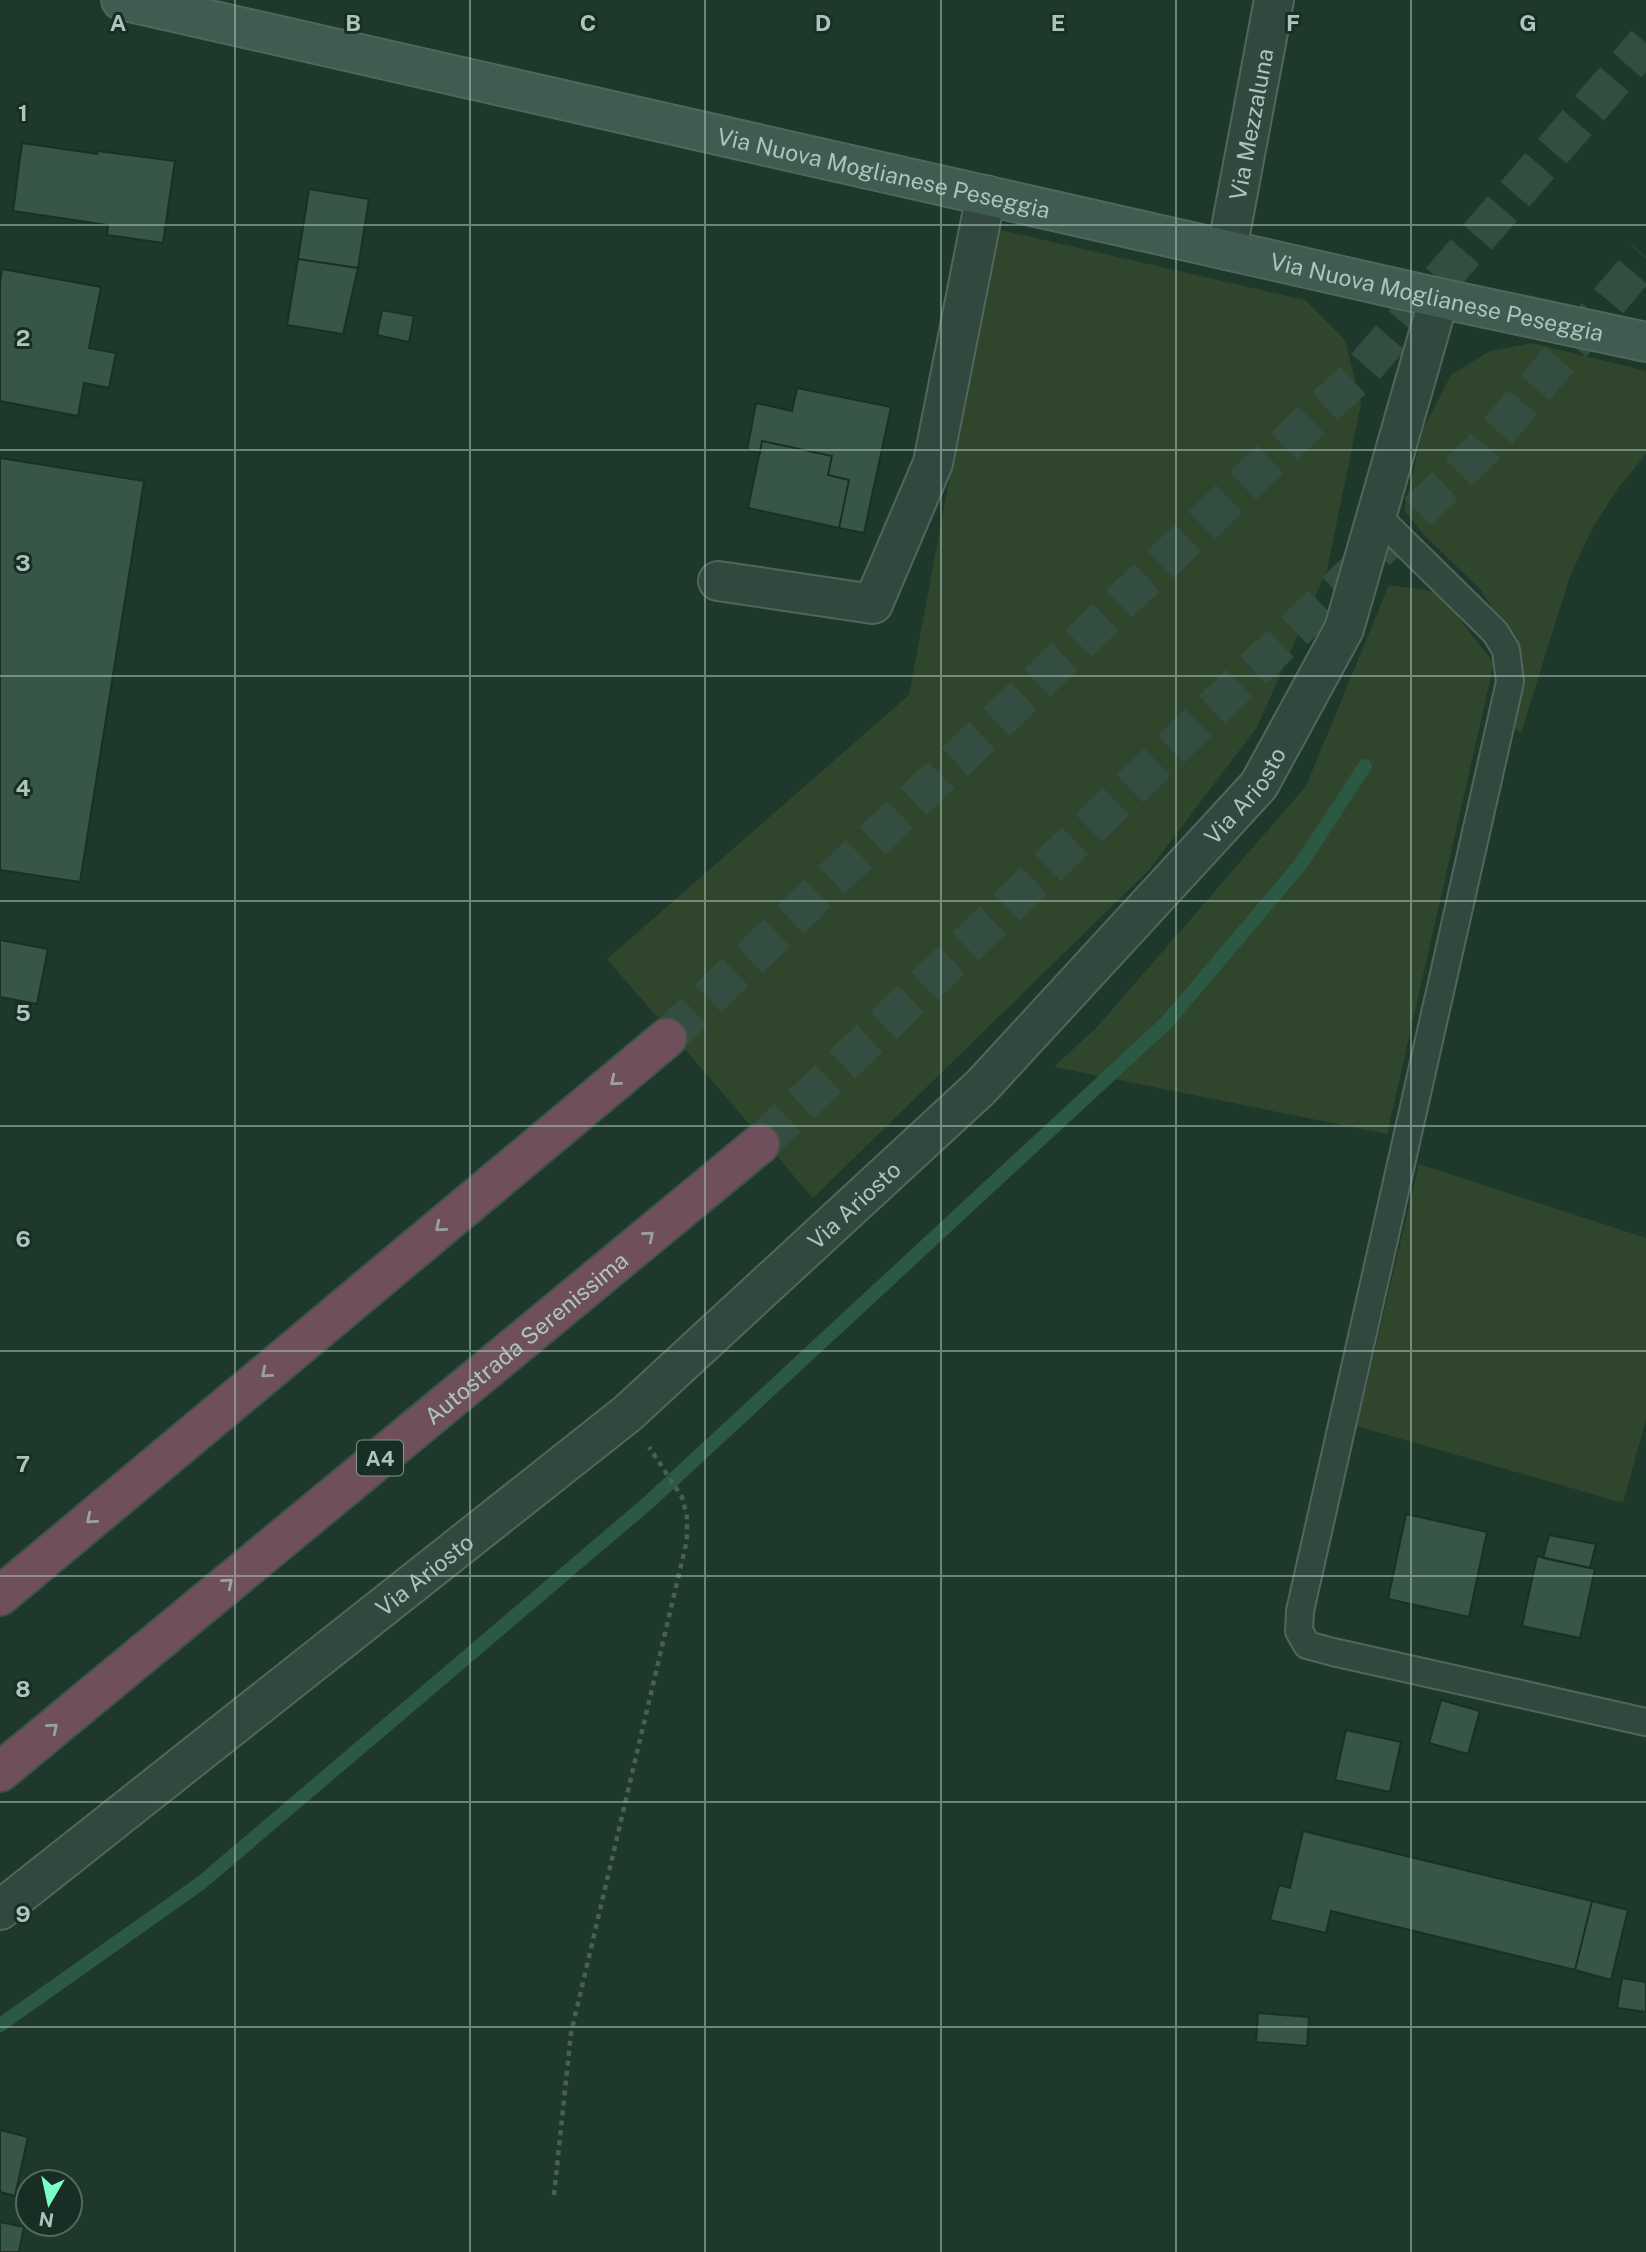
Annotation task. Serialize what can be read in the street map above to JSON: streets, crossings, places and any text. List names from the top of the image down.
{
  "streets": {
    "highway": ["Autostrada Serenissima", "A4"],
    "main road": ["Via Nuova Moglianese Peseggia"],
    "street": ["Via Mezzaluna", "Via Ariosto"]
  },
  "crossings": [
    ["Via Mezzaluna", "Via Nuova Moglianese Peseggia"],
    ["Via Nuova Moglianese Peseggia", "Via Ariosto"]
  ],
  "north": "bottom",
  "grid": {
    "columns": [
      "A",
      "B",
      "C",
      "D",
      "E",
      "F",
      "G"
    ],
    "rows": [
      "1",
      "2",
      "3",
      "4",
      "5",
      "6",
      "7",
      "8",
      "9"
    ]
  }
}
